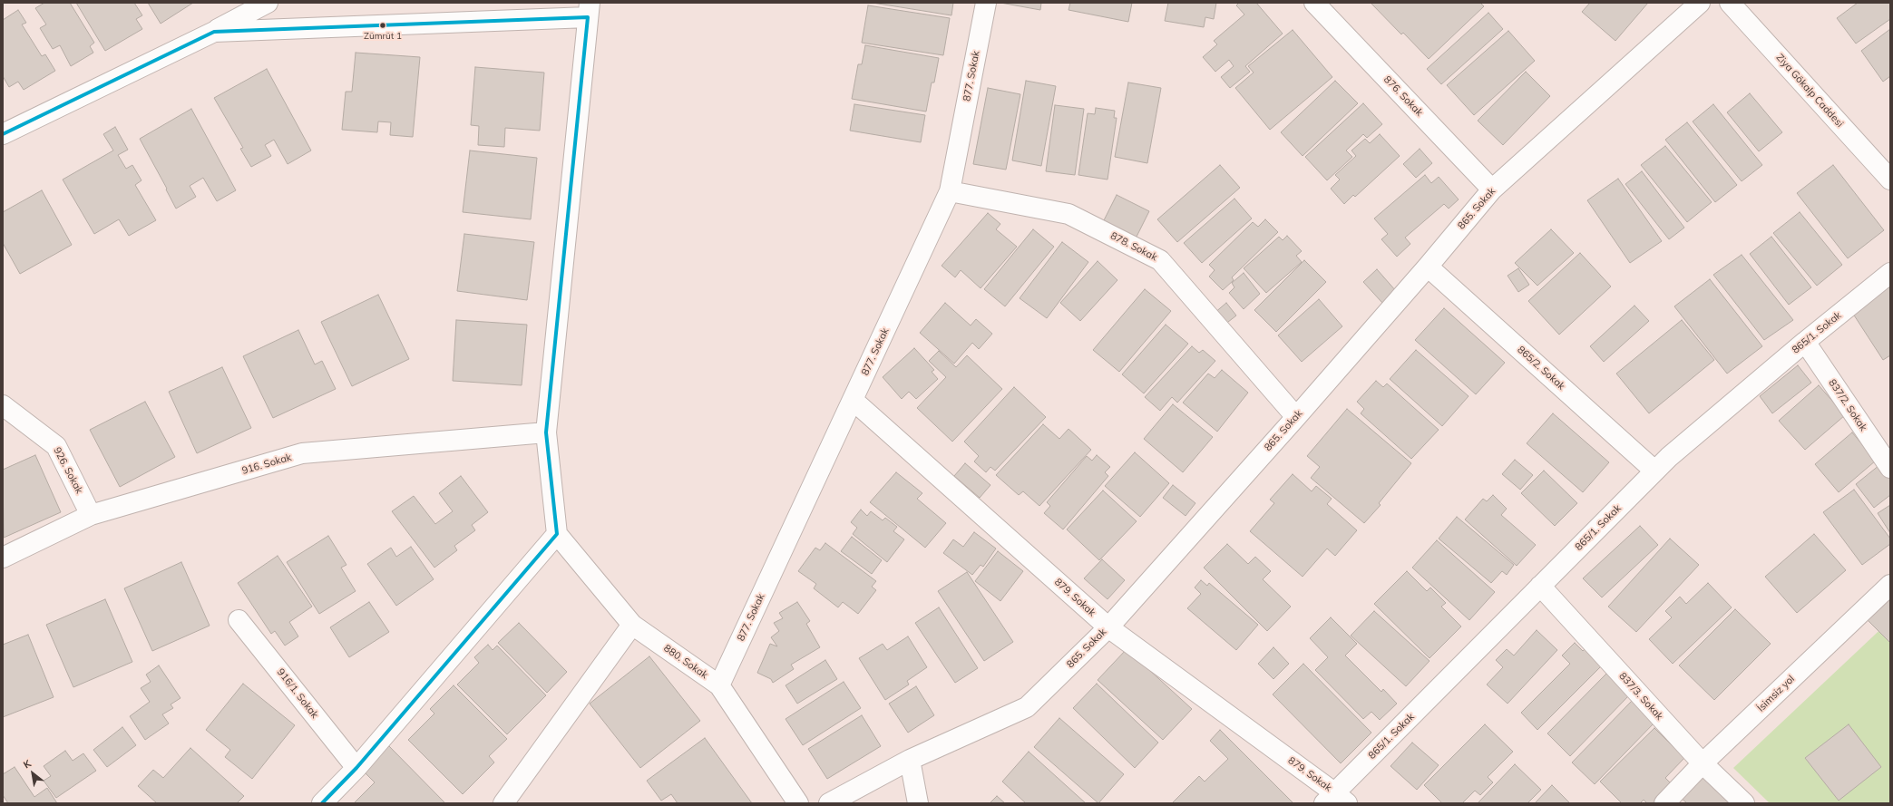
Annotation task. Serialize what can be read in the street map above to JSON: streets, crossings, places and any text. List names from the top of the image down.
{
  "streets": {
    "street": [
      "877. Sokak",
      "Ziya Gökalp Caddesi",
      "876. Sokak",
      "865. Sokak",
      "878. Sokak",
      "865/1. Sokak",
      "865/2. Sokak",
      "837/2. Sokak",
      "916. Sokak",
      "926. Sokak",
      "879. Sokak",
      "880. Sokak",
      "916/1. Sokak",
      "İsimsiz yol",
      "837/3. Sokak"
    ]
  },
  "crossings": [
    ["877. Sokak", "878. Sokak"],
    ["877. Sokak", "879. Sokak"],
    ["877. Sokak", "880. Sokak"],
    ["876. Sokak", "865. Sokak"],
    ["865. Sokak", "878. Sokak"],
    ["865. Sokak", "865/2. Sokak"],
    ["865. Sokak", "879. Sokak"],
    ["865/1. Sokak", "865/2. Sokak"],
    ["865/1. Sokak", "837/2. Sokak"],
    ["865/1. Sokak", "879. Sokak"],
    ["865/1. Sokak", "837/3. Sokak"],
    ["916. Sokak", "926. Sokak"],
    ["İsimsiz yol", "837/3. Sokak"]
  ],
  "places": ["Zümrüt 1"],
  "north": "top left"
}
